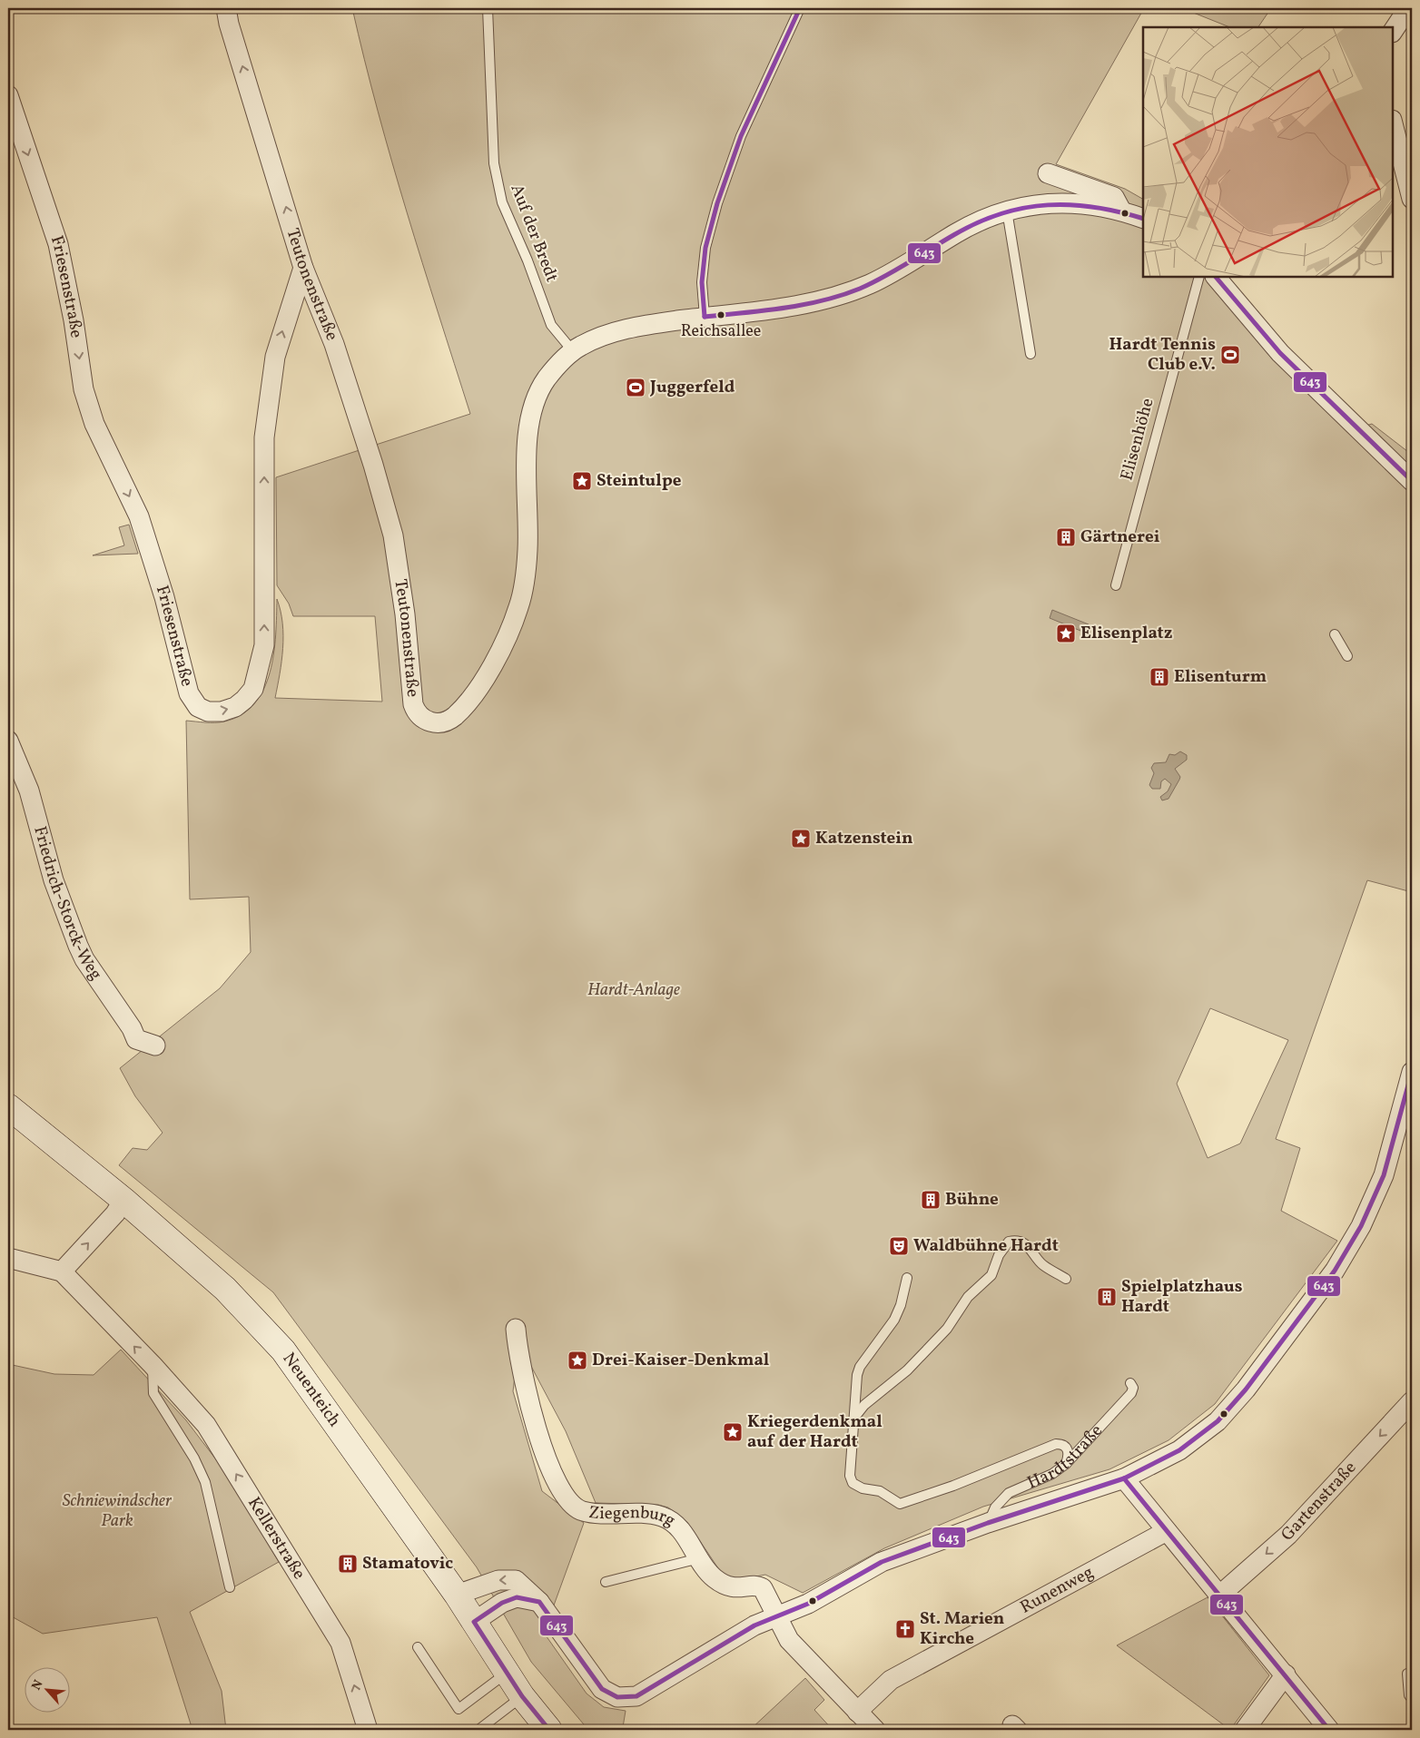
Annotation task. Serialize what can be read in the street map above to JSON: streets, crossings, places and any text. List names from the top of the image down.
{
  "streets": {
    "street": [
      "Teutonenstraße",
      "Friesenstraße",
      "Friedrich-Storck-Weg",
      "Neuenteich",
      "Hardtstraße",
      "Gartenstraße",
      "Ziegenburg",
      "Kellerstraße",
      "Runenweg"
    ],
    "lane": ["Auf der Bredt", "Elisenhöhe"]
  },
  "crossings": [
    ["Auf der Bredt", "Teutonenstraße"],
    ["Teutonenstraße", "Friesenstraße"],
    ["Neuenteich", "Hardtstraße"],
    ["Hardtstraße", "Ziegenburg"]
  ],
  "one_way": ["Gartenstraße", "Kellerstraße"],
  "parks": ["Hardt-Anlage", "Schniewindscher Park"],
  "places": {
    "other": ["Reichsallee"],
    "sports": ["Hardt Tennis Club e.V.", "Juggerfeld"],
    "place": [
      "Steintulpe",
      "Elisenplatz",
      "Katzenstein",
      "Drei-Kaiser-Denkmal",
      "Kriegerdenkmal auf der Hardt"
    ],
    "building": [
      "Gärtnerei",
      "Elisenturm",
      "Bühne",
      "Spielplatzhaus Hardt",
      "Stamatovic"
    ],
    "theatre": ["Waldbühne Hardt"],
    "church": ["St. Marien Kirche"]
  },
  "lines": ["transit line 643"],
  "north": "top left"
}
